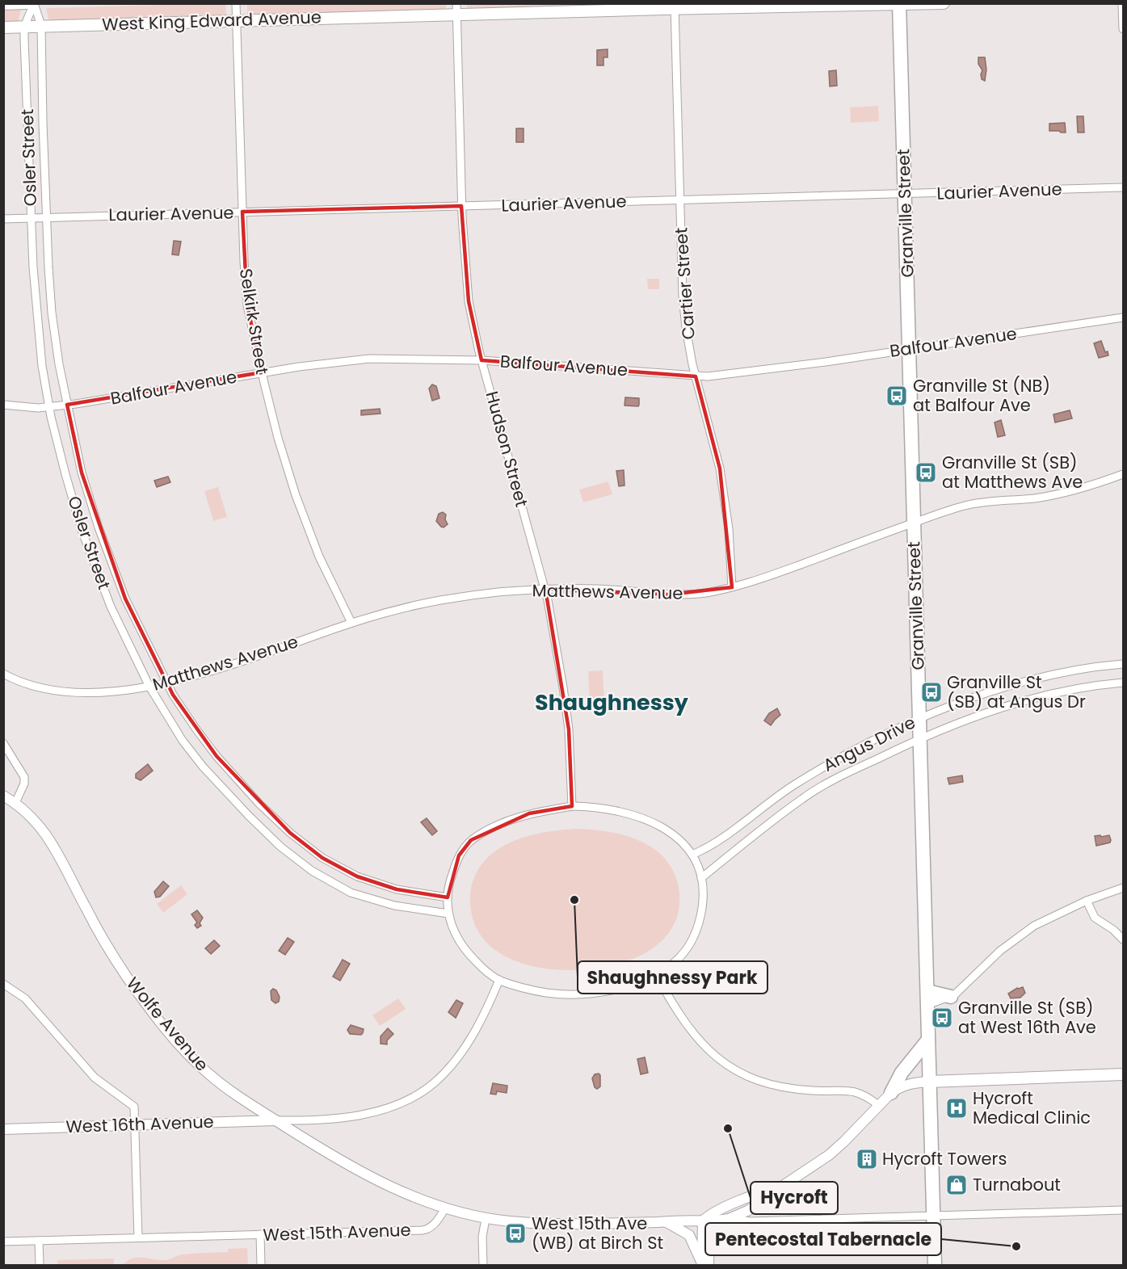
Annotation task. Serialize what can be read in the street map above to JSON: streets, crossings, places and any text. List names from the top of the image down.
{
  "streets": {
    "highway": ["Granville Street"],
    "main road": ["West King Edward Avenue"],
    "street": [
      "Osler Street",
      "Laurier Avenue",
      "Cartier Street",
      "Selkirk Street",
      "Balfour Avenue",
      "Hudson Street",
      "Matthews Avenue",
      "Angus Drive",
      "Wolfe Avenue",
      "West 16th Avenue",
      "West 15th Avenue"
    ]
  },
  "crossings": [
    ["West King Edward Avenue", "Osler Street"],
    ["West King Edward Avenue", "Granville Street"],
    ["West King Edward Avenue", "Cartier Street"],
    ["West King Edward Avenue", "Selkirk Street"],
    ["West King Edward Avenue", "Hudson Street"],
    ["Osler Street", "Laurier Avenue"],
    ["Osler Street", "Balfour Avenue"],
    ["Osler Street", "Matthews Avenue"],
    ["Laurier Avenue", "Granville Street"],
    ["Laurier Avenue", "Cartier Street"],
    ["Laurier Avenue", "Selkirk Street"],
    ["Laurier Avenue", "Hudson Street"],
    ["Granville Street", "Balfour Avenue"],
    ["Granville Street", "Matthews Avenue"],
    ["Granville Street", "Angus Drive"],
    ["Cartier Street", "Balfour Avenue"],
    ["Cartier Street", "Matthews Avenue"],
    ["Selkirk Street", "Balfour Avenue"],
    ["Selkirk Street", "Matthews Avenue"],
    ["Balfour Avenue", "Hudson Street"],
    ["Hudson Street", "Matthews Avenue"],
    ["Wolfe Avenue", "West 16th Avenue"],
    ["Wolfe Avenue", "West 15th Avenue"]
  ],
  "districts": ["Shaughnessy"],
  "places": {
    "bus stop": [
      "Granville St (NB) at Balfour Ave",
      "Granville St (SB) at Matthews Ave",
      "Granville St (SB) at Angus Dr",
      "Granville St (SB) at West 16th Ave",
      "West 15th Ave (WB) at Birch St"
    ],
    "other": ["Shaughnessy Park", "Hycroft", "Pentecostal Tabernacle"],
    "hospital": ["Hycroft Medical Clinic"],
    "building": ["Hycroft Towers"],
    "shop": ["Turnabout"]
  }
}
